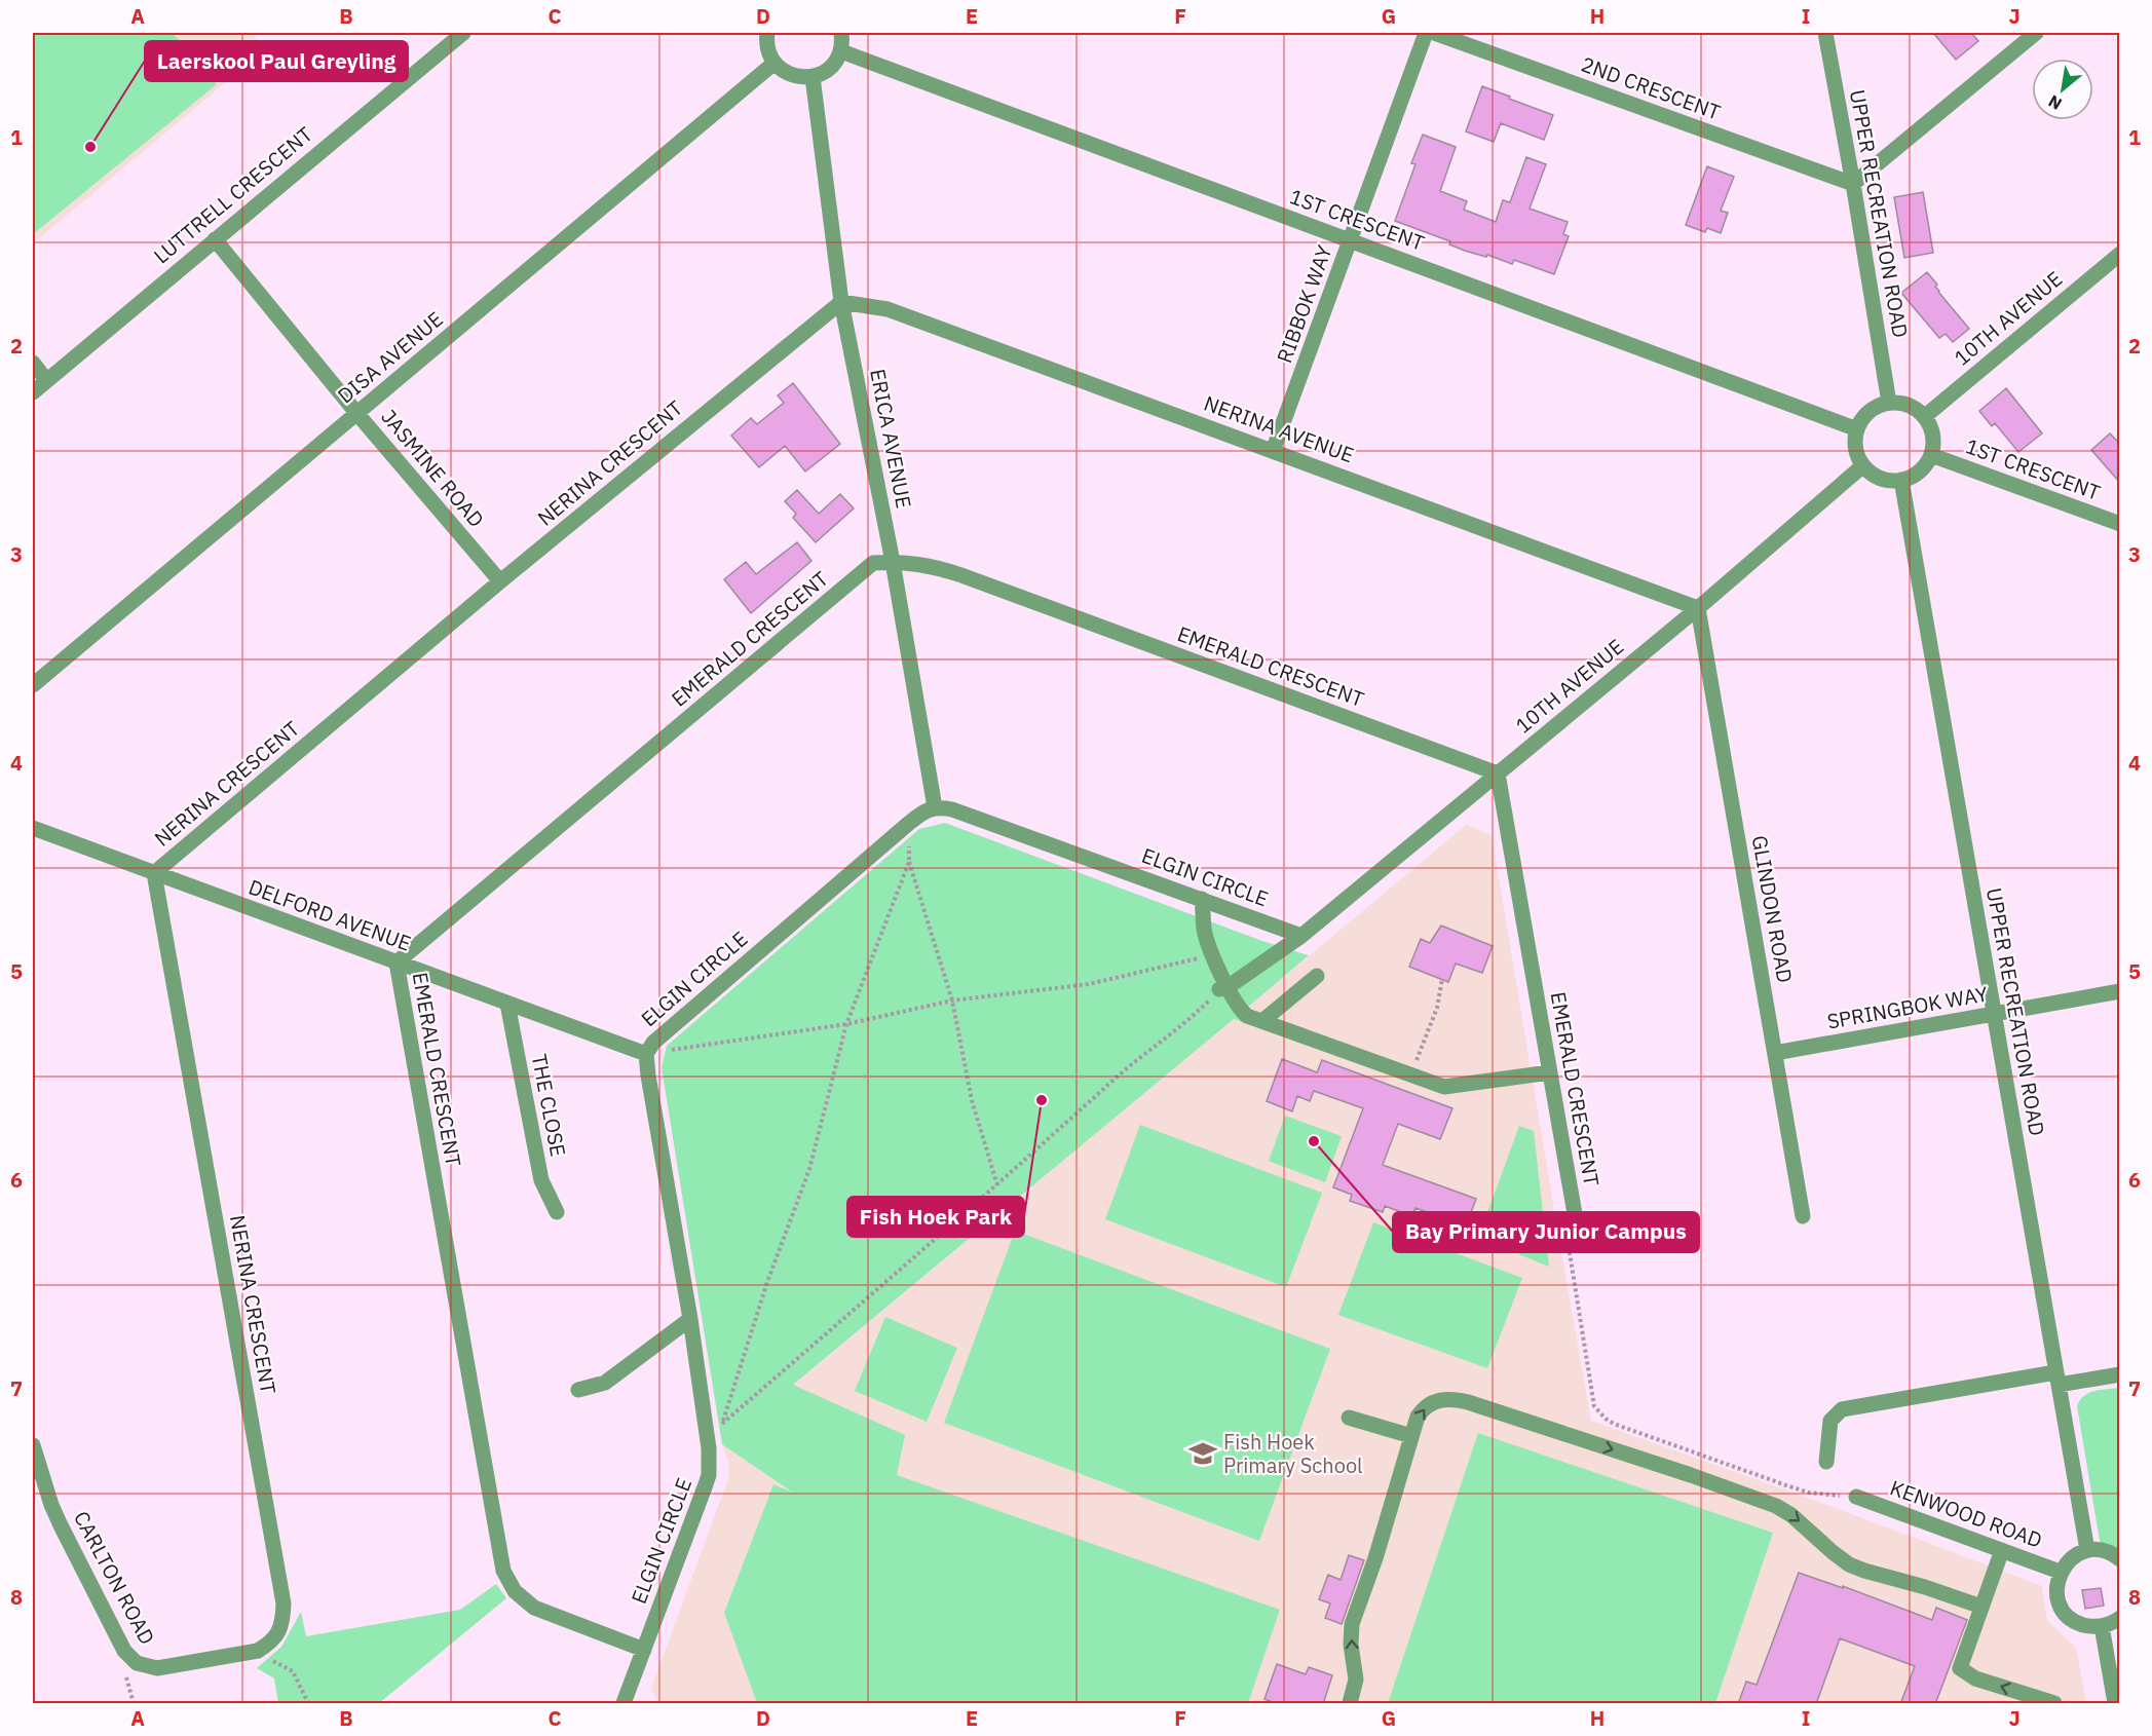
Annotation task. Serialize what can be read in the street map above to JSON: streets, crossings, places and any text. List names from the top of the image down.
{
  "streets": {
    "street": [
      "2ND CRESCENT",
      "LUTTRELL CRESCENT",
      "UPPER RECREATION ROAD",
      "1ST CRESCENT",
      "RIBBOK WAY",
      "10TH AVENUE",
      "DISA AVENUE",
      "NERINA AVENUE",
      "ERICA AVENUE",
      "NERINA CRESCENT",
      "JASMINE ROAD",
      "EMERALD CRESCENT",
      "ELGIN CIRCLE",
      "GLINDON ROAD",
      "DELFORD AVENUE",
      "SPRINGBOK WAY",
      "THE CLOSE",
      "KENWOOD ROAD",
      "CARLTON ROAD"
    ]
  },
  "crossings": [
    ["2ND CRESCENT", "UPPER RECREATION ROAD"],
    ["LUTTRELL CRESCENT", "JASMINE ROAD"],
    ["UPPER RECREATION ROAD", "1ST CRESCENT"],
    ["UPPER RECREATION ROAD", "10TH AVENUE"],
    ["UPPER RECREATION ROAD", "SPRINGBOK WAY"],
    ["1ST CRESCENT", "RIBBOK WAY"],
    ["1ST CRESCENT", "10TH AVENUE"],
    ["RIBBOK WAY", "NERINA AVENUE"],
    ["10TH AVENUE", "NERINA AVENUE"],
    ["10TH AVENUE", "EMERALD CRESCENT"],
    ["10TH AVENUE", "ELGIN CIRCLE"],
    ["10TH AVENUE", "GLINDON ROAD"],
    ["DISA AVENUE", "JASMINE ROAD"],
    ["NERINA AVENUE", "ERICA AVENUE"],
    ["NERINA AVENUE", "NERINA CRESCENT"],
    ["NERINA AVENUE", "GLINDON ROAD"],
    ["ERICA AVENUE", "NERINA CRESCENT"],
    ["ERICA AVENUE", "EMERALD CRESCENT"],
    ["ERICA AVENUE", "ELGIN CIRCLE"],
    ["NERINA CRESCENT", "JASMINE ROAD"],
    ["NERINA CRESCENT", "DELFORD AVENUE"],
    ["NERINA CRESCENT", "CARLTON ROAD"],
    ["EMERALD CRESCENT", "ELGIN CIRCLE"],
    ["EMERALD CRESCENT", "DELFORD AVENUE"],
    ["ELGIN CIRCLE", "DELFORD AVENUE"],
    ["GLINDON ROAD", "SPRINGBOK WAY"],
    ["DELFORD AVENUE", "THE CLOSE"]
  ],
  "places": {
    "other": ["Laerskool Paul Greyling", "Fish Hoek Park", "Bay Primary Junior Campus"],
    "school or university": ["Fish Hoek Primary School"]
  },
  "north": "bottom left",
  "grid": {
    "columns": [
      "A",
      "B",
      "C",
      "D",
      "E",
      "F",
      "G",
      "H",
      "I",
      "J"
    ],
    "rows": [
      "1",
      "2",
      "3",
      "4",
      "5",
      "6",
      "7",
      "8"
    ]
  }
}
